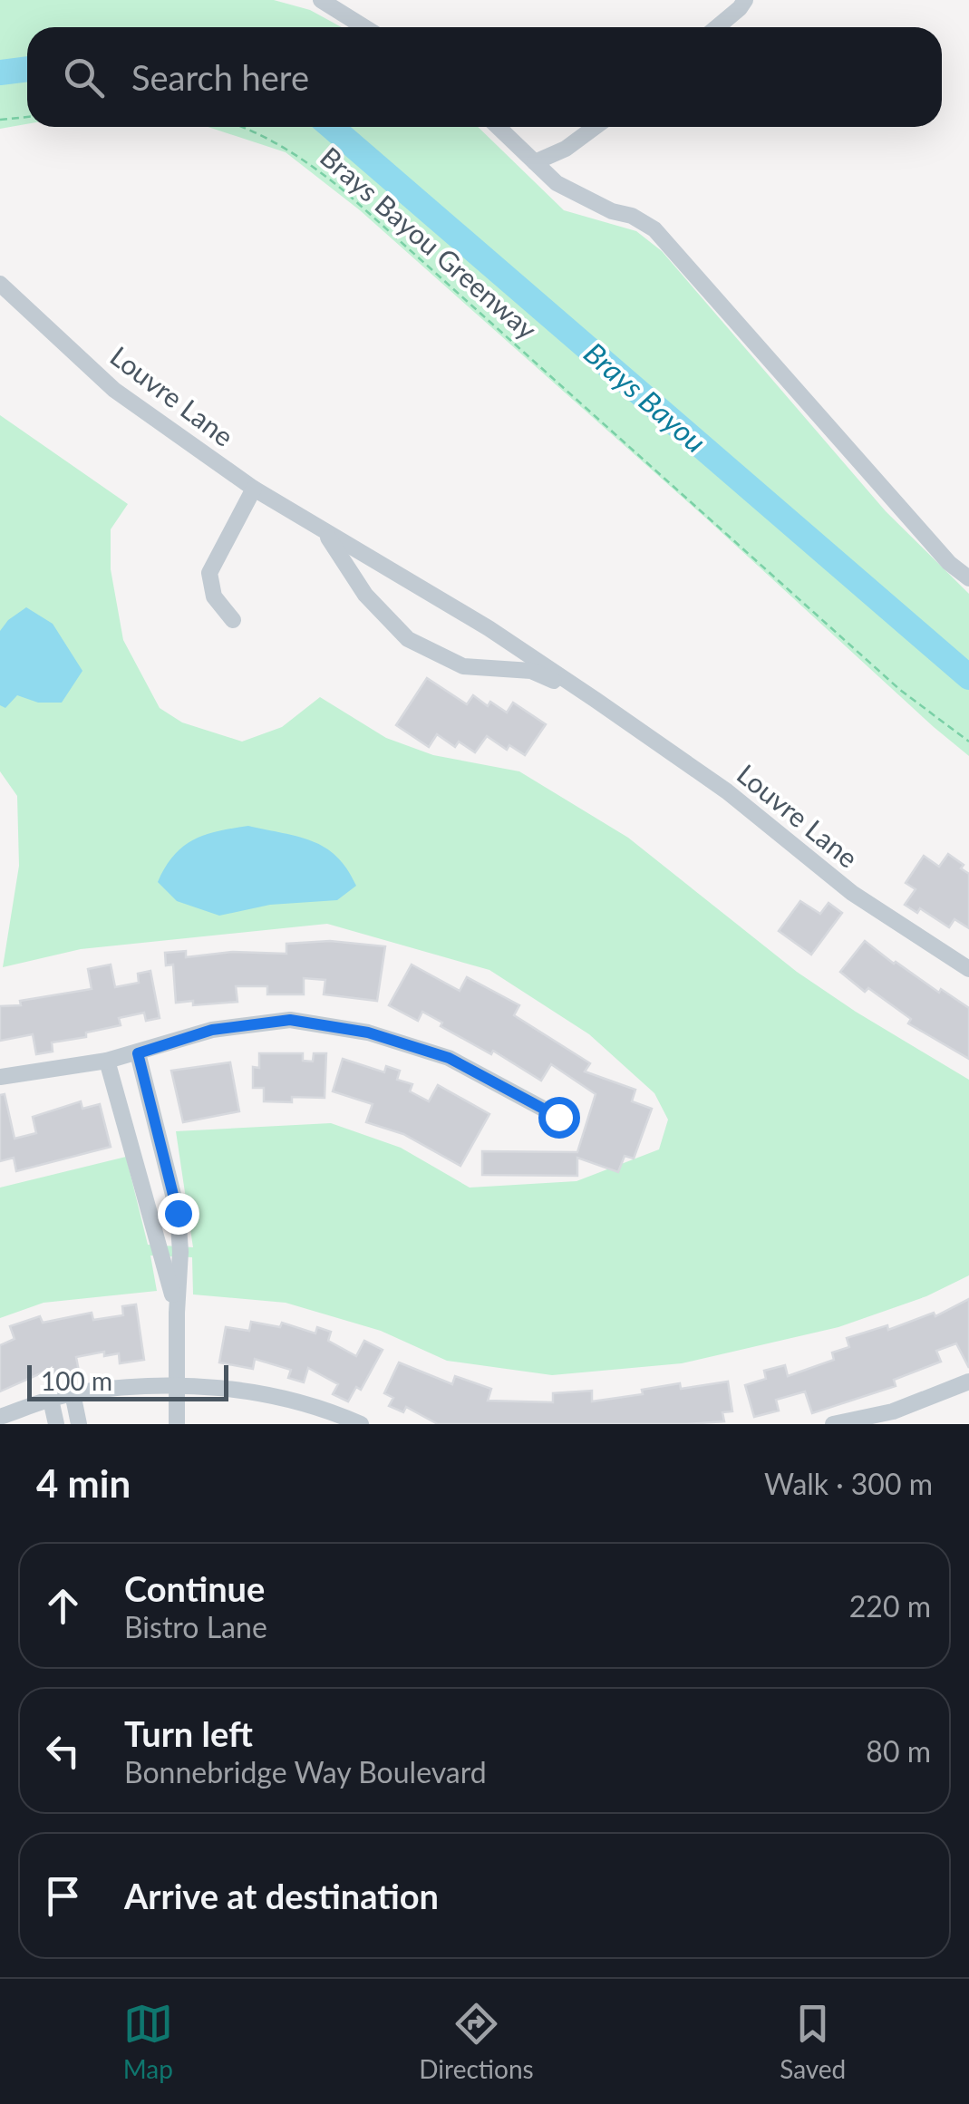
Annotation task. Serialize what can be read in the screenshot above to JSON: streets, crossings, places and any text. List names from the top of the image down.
{
  "streets": {
    "street": ["Louvre Lane"],
    "path": ["Brays Bayou Greenway"]
  },
  "water": ["Brays Bayou"],
  "scale_bar": "100 m",
  "page": {
    "search": "Search here",
    "scale": "100 m",
    "heading": ["4 min", "Walk · 300 m"],
    "list": [
      ["Continue", "Bistro Lane", "220 m"],
      ["Turn left", "Bonnebridge Way Boulevard", "80 m"],
      "Arrive at destination"
    ],
    "nav": ["Map", "Directions", "Saved"]
  }
}
